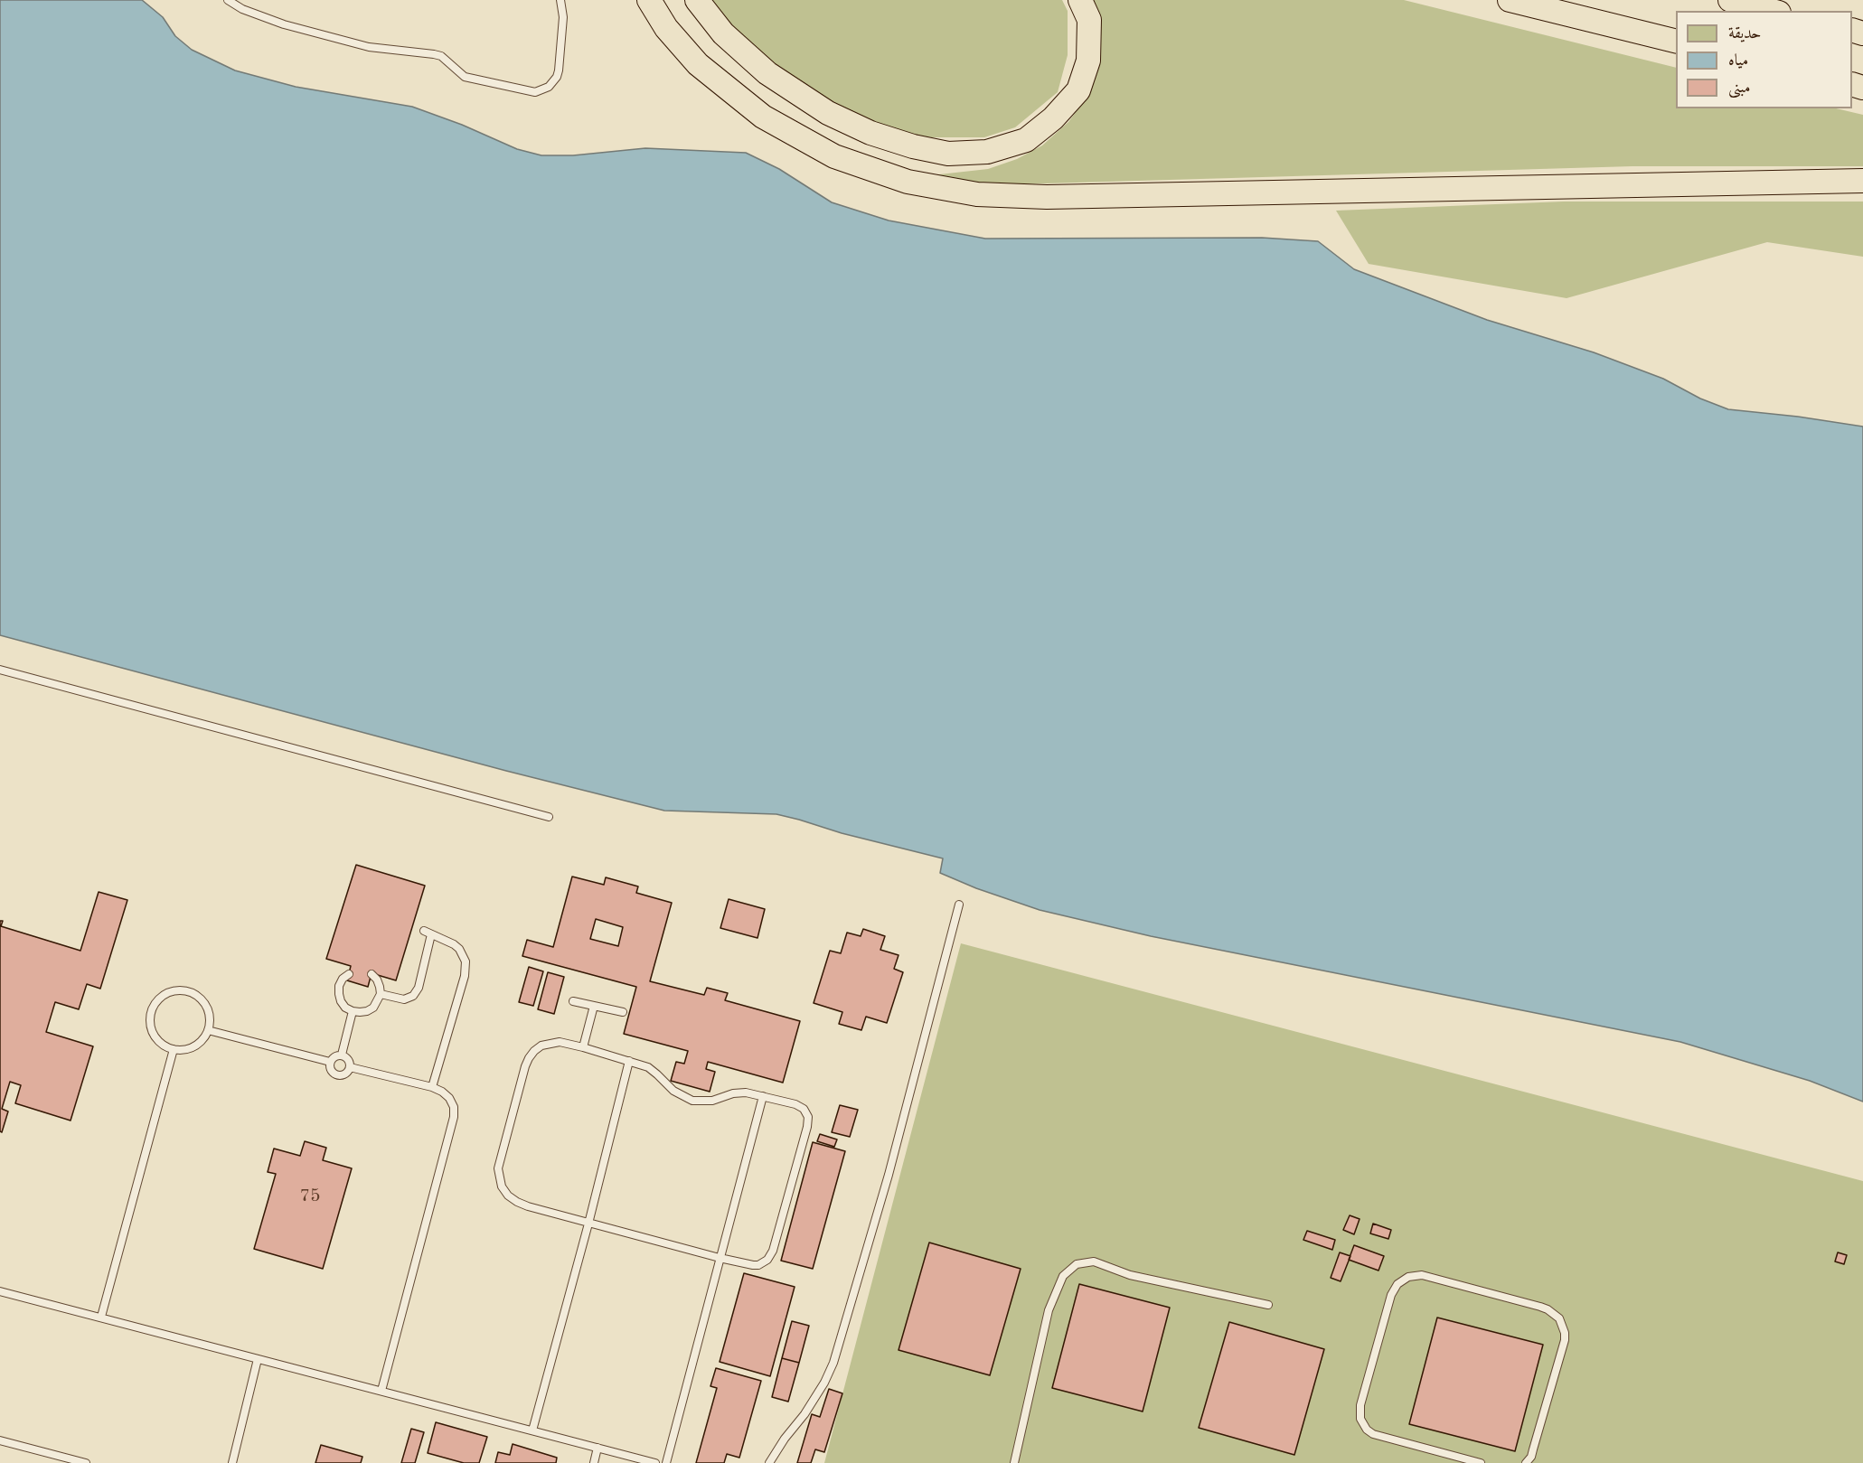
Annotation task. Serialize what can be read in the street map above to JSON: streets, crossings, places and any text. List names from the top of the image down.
{
  "house_numbers": ["75"],
  "legend": ["حديقة", "مياه", "مبنى"]
}
